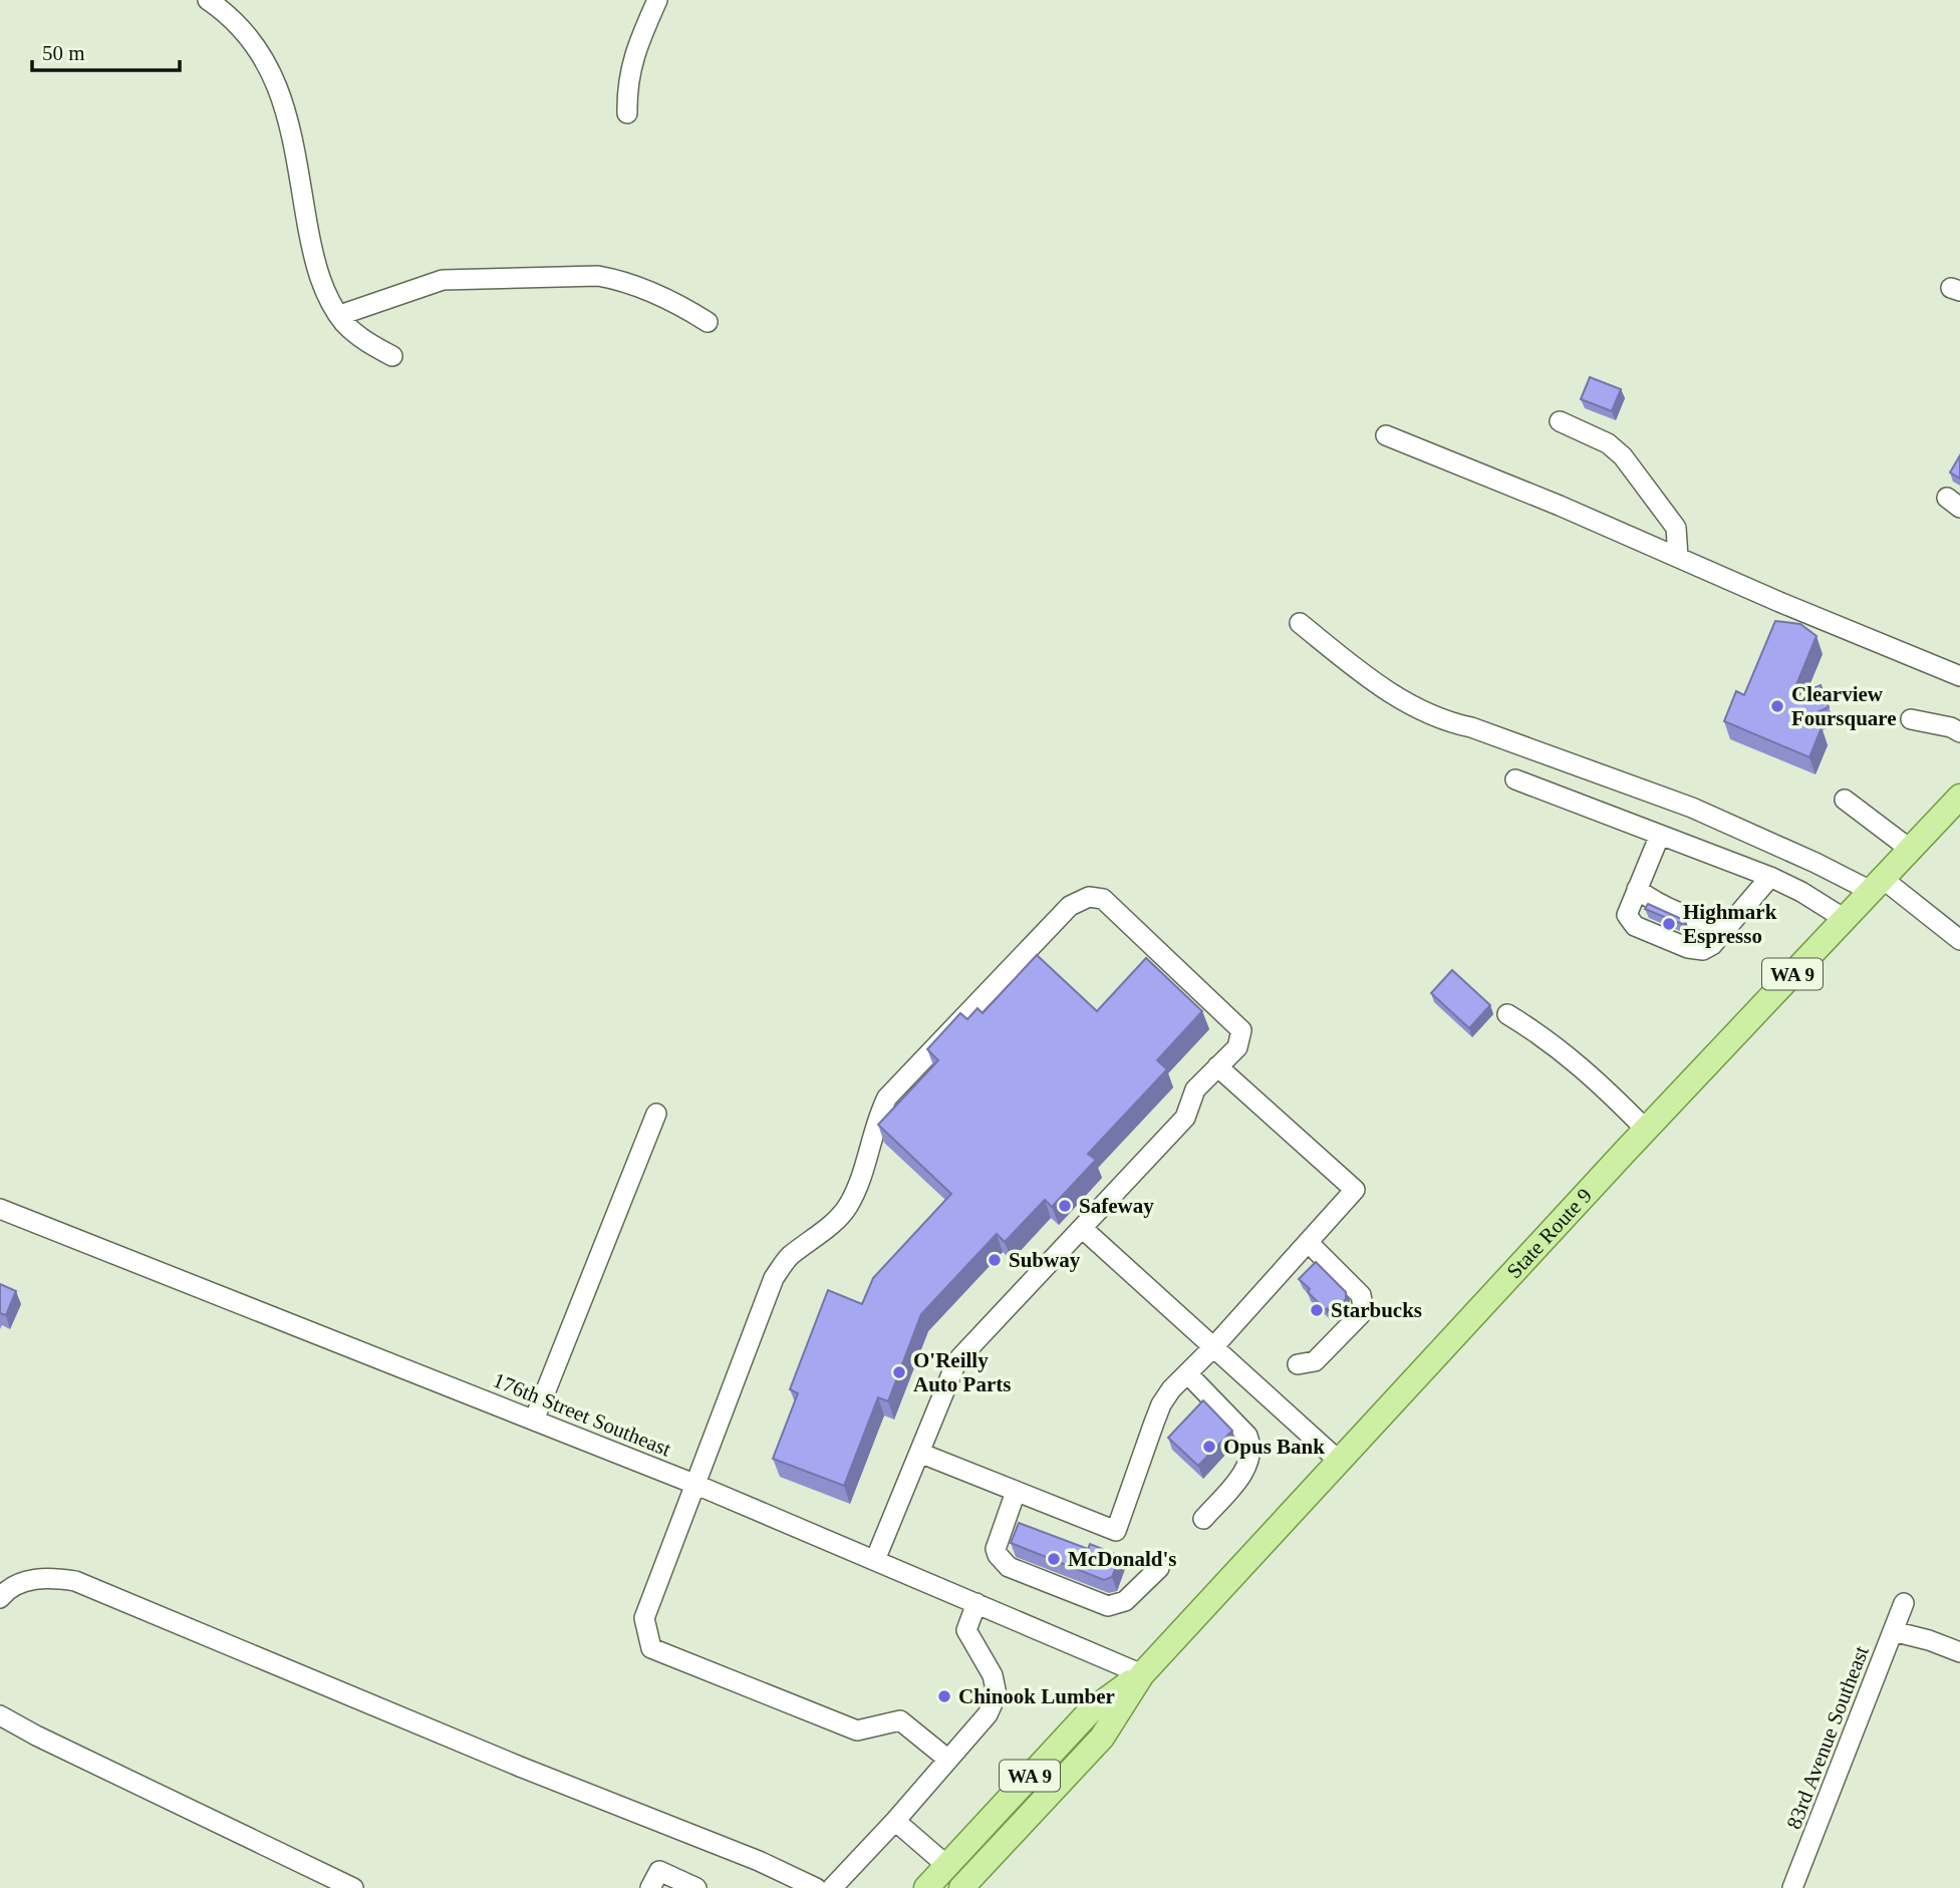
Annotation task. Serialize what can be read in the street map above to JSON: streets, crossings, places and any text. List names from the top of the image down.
{
  "streets": {
    "main road": ["WA 9", "State Route 9"],
    "street": ["176th Street Southeast", "83rd Avenue Southeast"]
  },
  "crossings": [
    ["State Route 9", "176th Street Southeast"]
  ],
  "places": [
    "Clearview Foursquare",
    "Highmark Espresso",
    "Safeway",
    "Subway",
    "Starbucks",
    "O'Reilly Auto Parts",
    "Opus Bank",
    "McDonald's",
    "Chinook Lumber"
  ],
  "scale_bar": "50 m"
}
